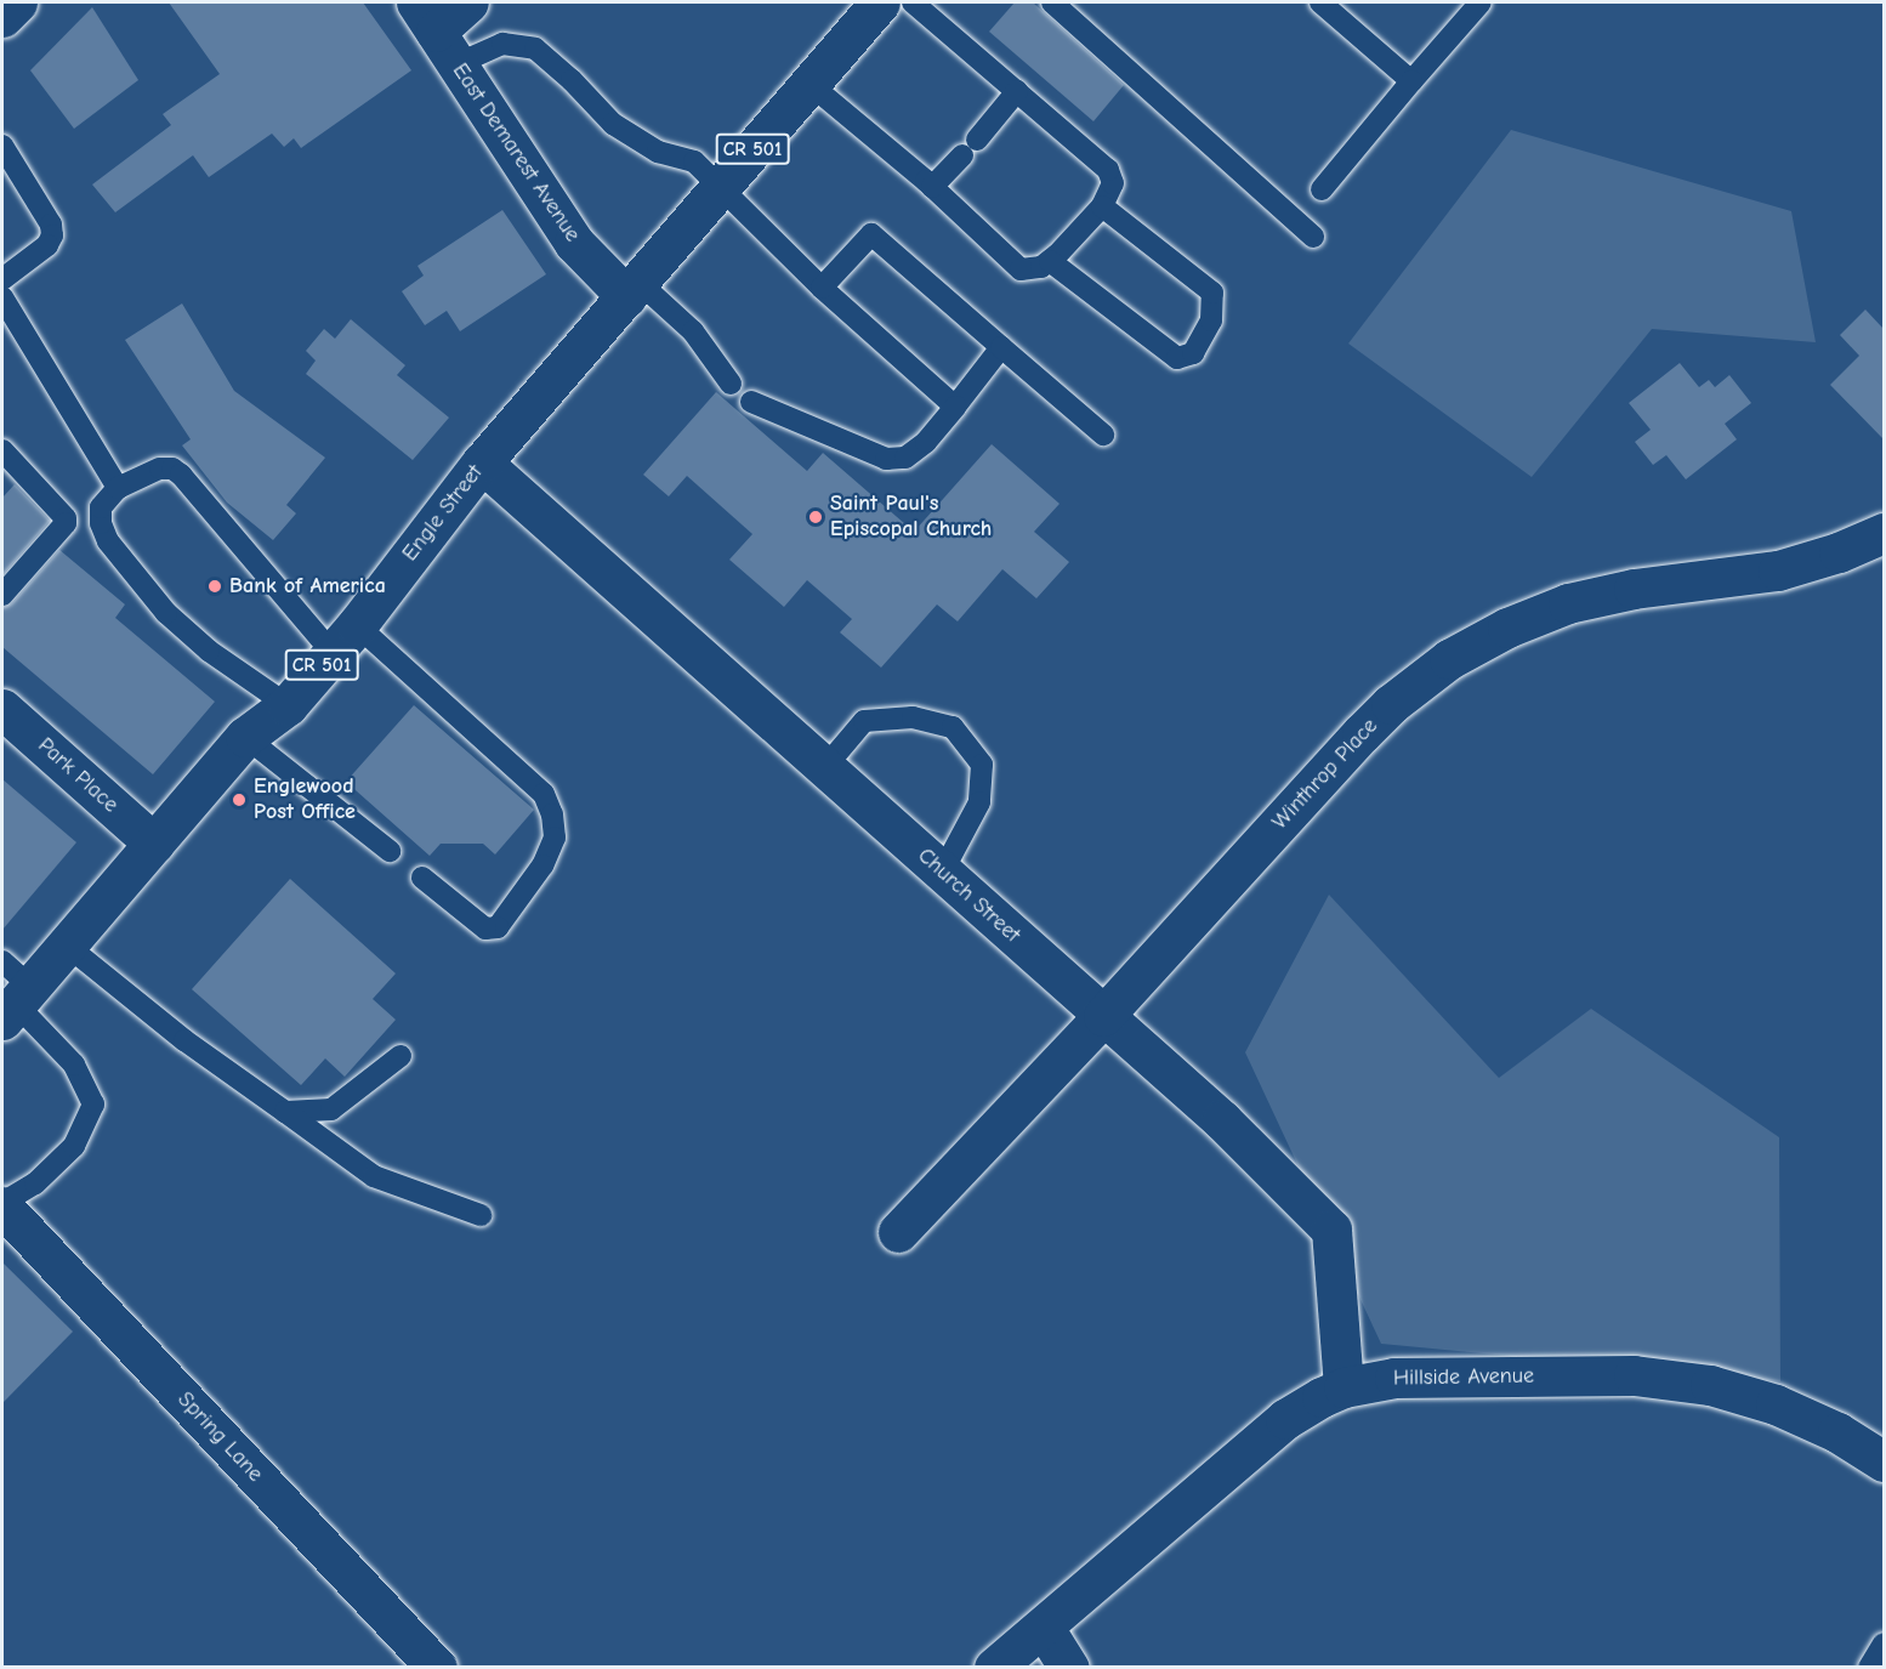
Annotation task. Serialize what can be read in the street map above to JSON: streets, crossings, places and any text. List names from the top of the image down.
{
  "streets": {
    "street": [
      "CR 501",
      "East Demarest Avenue",
      "Engle Street",
      "Winthrop Place",
      "Park Place",
      "Church Street",
      "Hillside Avenue",
      "Spring Lane"
    ]
  },
  "crossings": [
    ["East Demarest Avenue", "Engle Street"],
    ["Engle Street", "Park Place"],
    ["Engle Street", "Church Street"],
    ["Winthrop Place", "Church Street"],
    ["Church Street", "Hillside Avenue"]
  ],
  "places": ["Saint Paul's Episcopal Church", "Bank of America", "Englewood Post Office"]
}
